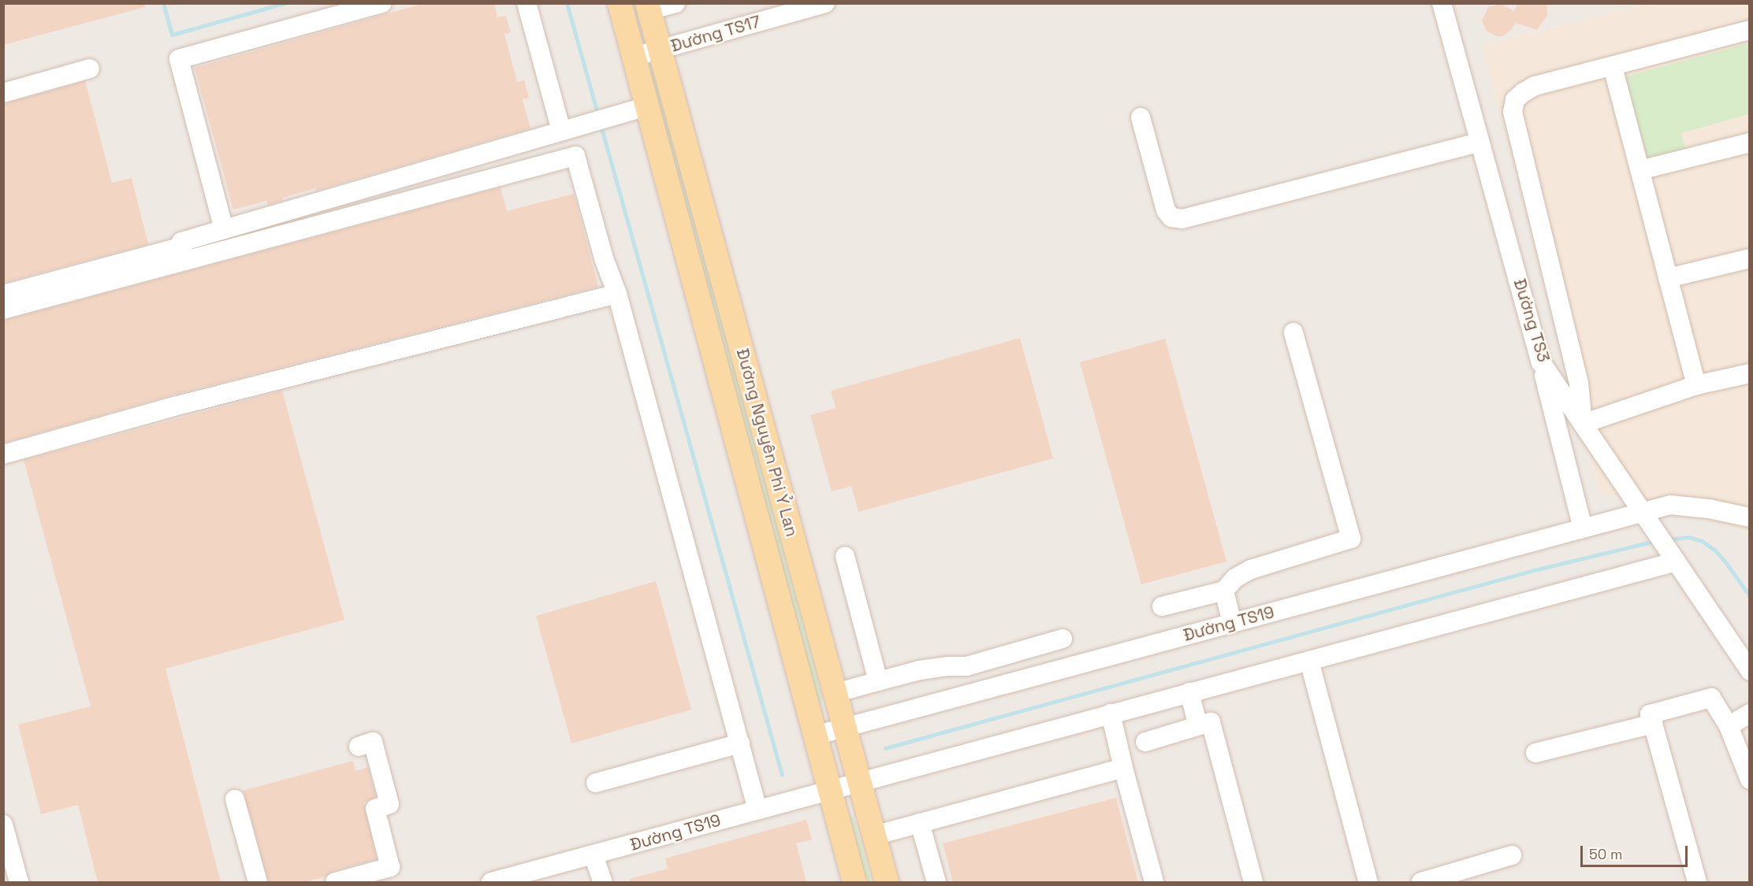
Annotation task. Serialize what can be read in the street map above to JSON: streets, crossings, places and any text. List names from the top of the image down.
{
  "streets": {
    "main road": ["Đường Nguyên Phi Ỷ Lan"],
    "street": ["Đường TS17", "Đường TS3", "Đường TS19"]
  },
  "crossings": [
    ["Đường TS17", "Đường Nguyên Phi Ỷ Lan"],
    ["Đường TS3", "Đường TS19"],
    ["Đường Nguyên Phi Ỷ Lan", "Đường TS19"]
  ],
  "scale_bar": "50 m"
}
